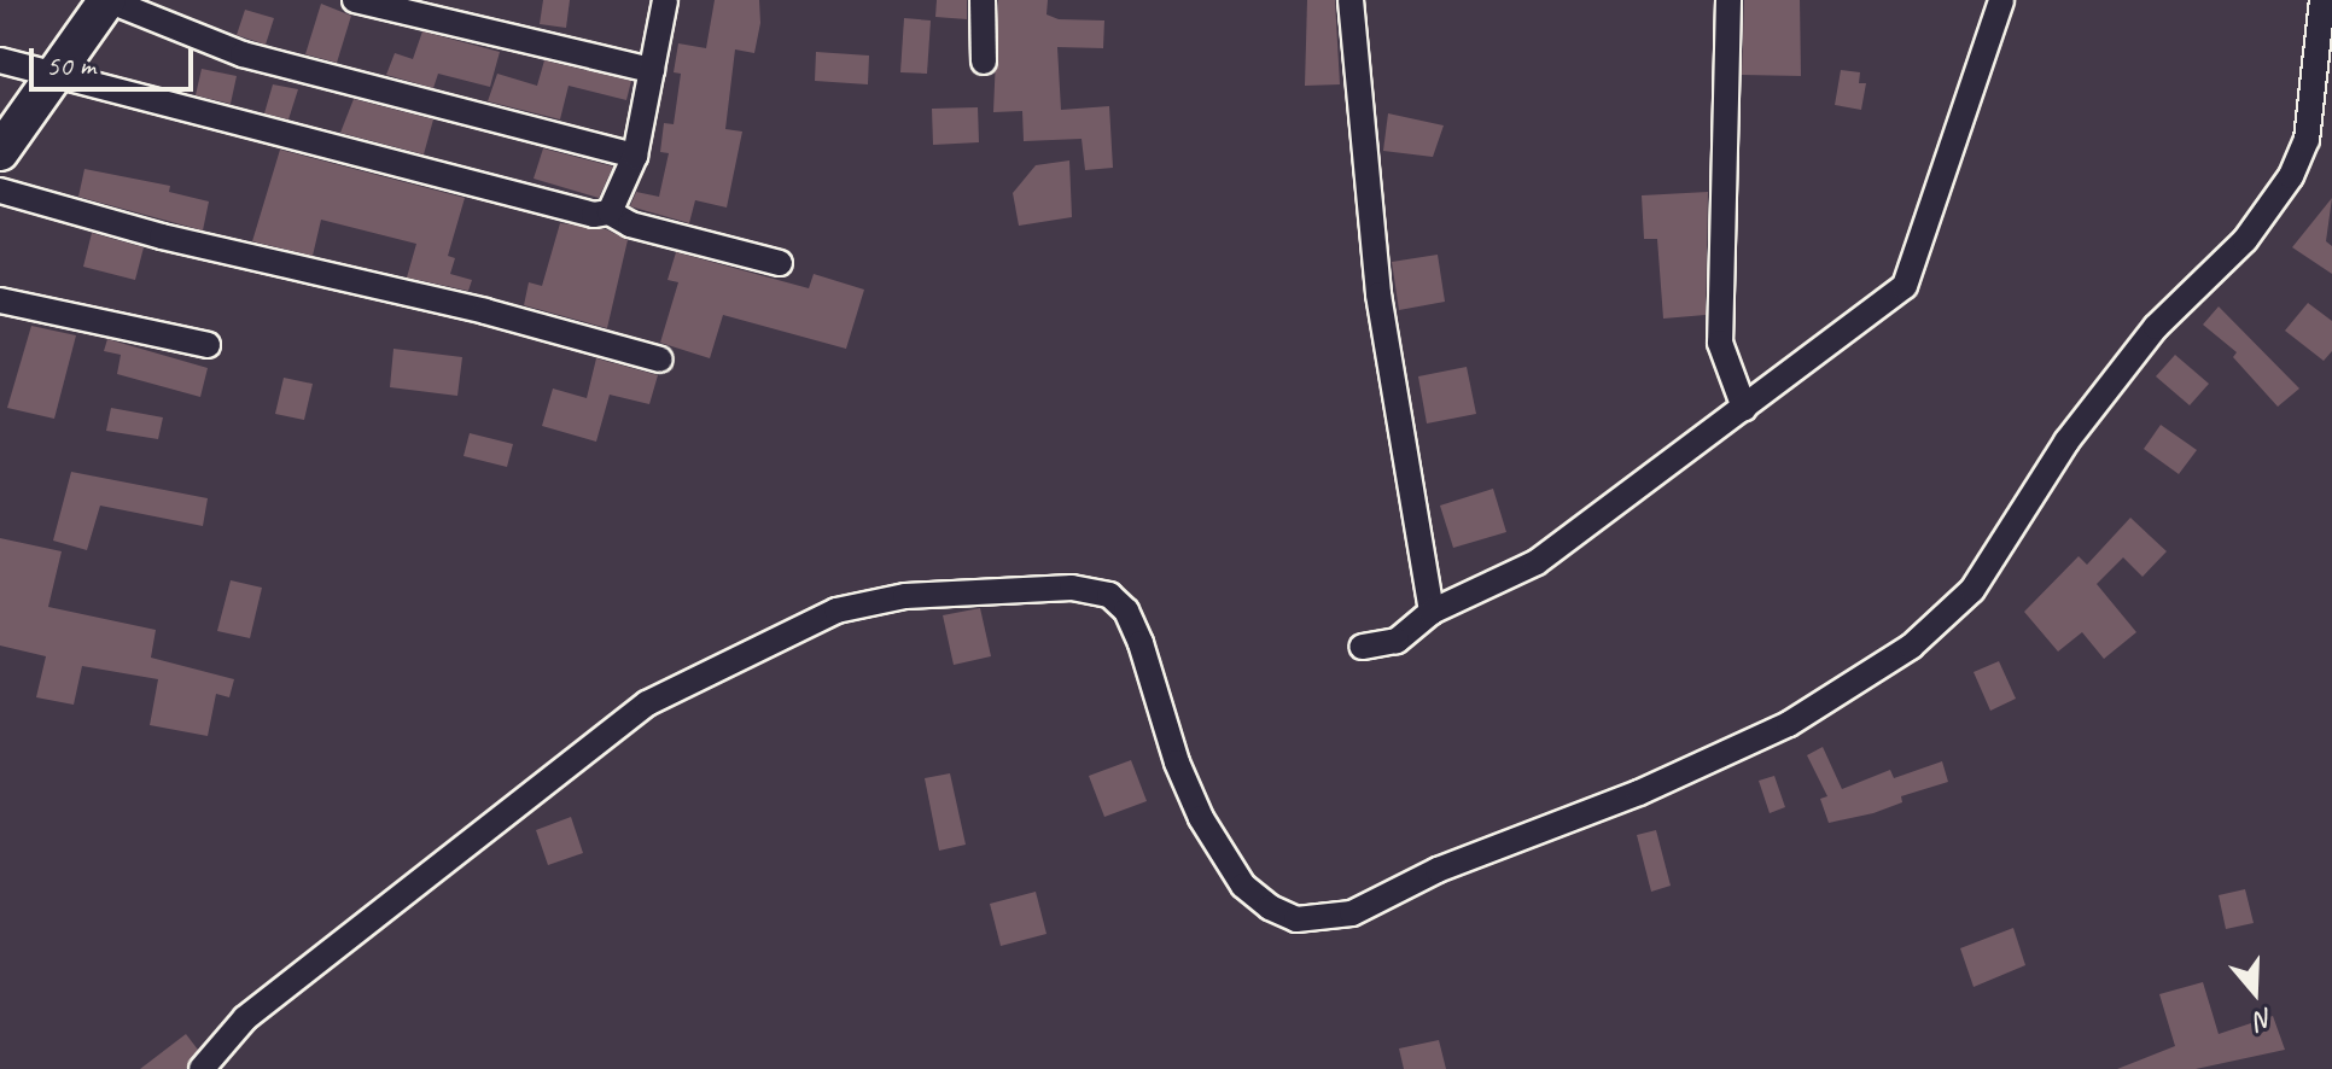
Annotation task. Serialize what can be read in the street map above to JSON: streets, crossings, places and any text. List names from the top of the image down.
{
  "scale_bar": "50 m",
  "north": "bottom"
}
